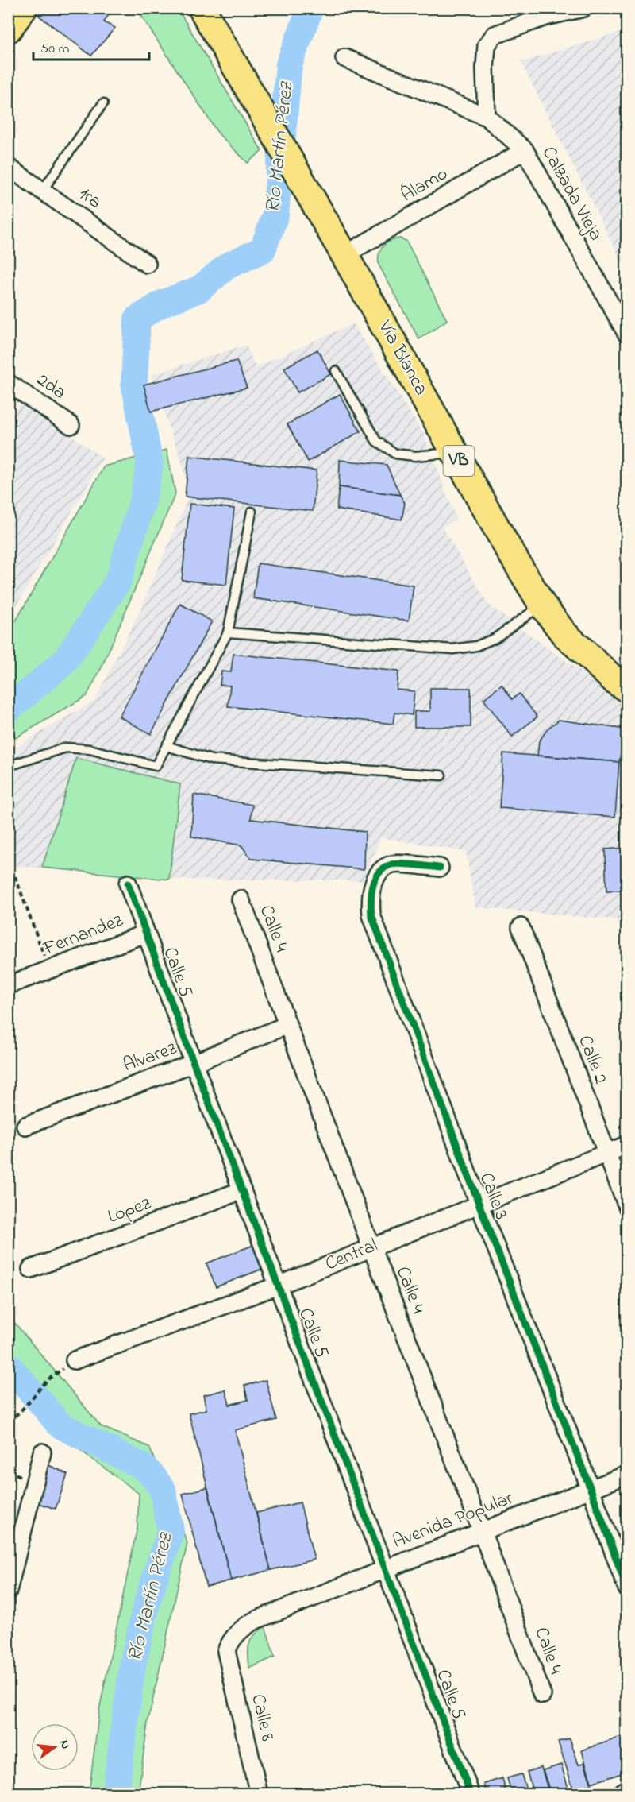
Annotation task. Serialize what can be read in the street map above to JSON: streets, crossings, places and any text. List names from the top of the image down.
{
  "streets": {
    "main road": ["Vía Blanca", "VB"],
    "street": [
      "Álamo",
      "Calzada Vieja",
      "1ra",
      "2da",
      "Calle 4",
      "Fernandez",
      "Calle 5",
      "Alvarez",
      "Calle 2",
      "Calle 3",
      "Lopez",
      "Central",
      "Avenida Popular",
      "Calle 8"
    ]
  },
  "crossings": [
    ["Álamo", "Calzada Vieja"],
    ["Álamo", "Vía Blanca"],
    ["Calle 4", "Alvarez"],
    ["Calle 4", "Central"],
    ["Calle 4", "Avenida Popular"],
    ["Fernandez", "Calle 5"],
    ["Calle 5", "Alvarez"],
    ["Calle 5", "Lopez"],
    ["Calle 5", "Central"],
    ["Calle 5", "Avenida Popular"],
    ["Calle 2", "Central"],
    ["Calle 3", "Central"],
    ["Calle 3", "Avenida Popular"],
    ["Avenida Popular", "Calle 8"]
  ],
  "water": ["Río Martín Pérez"],
  "scale_bar": "50 m",
  "north": "right"
}
